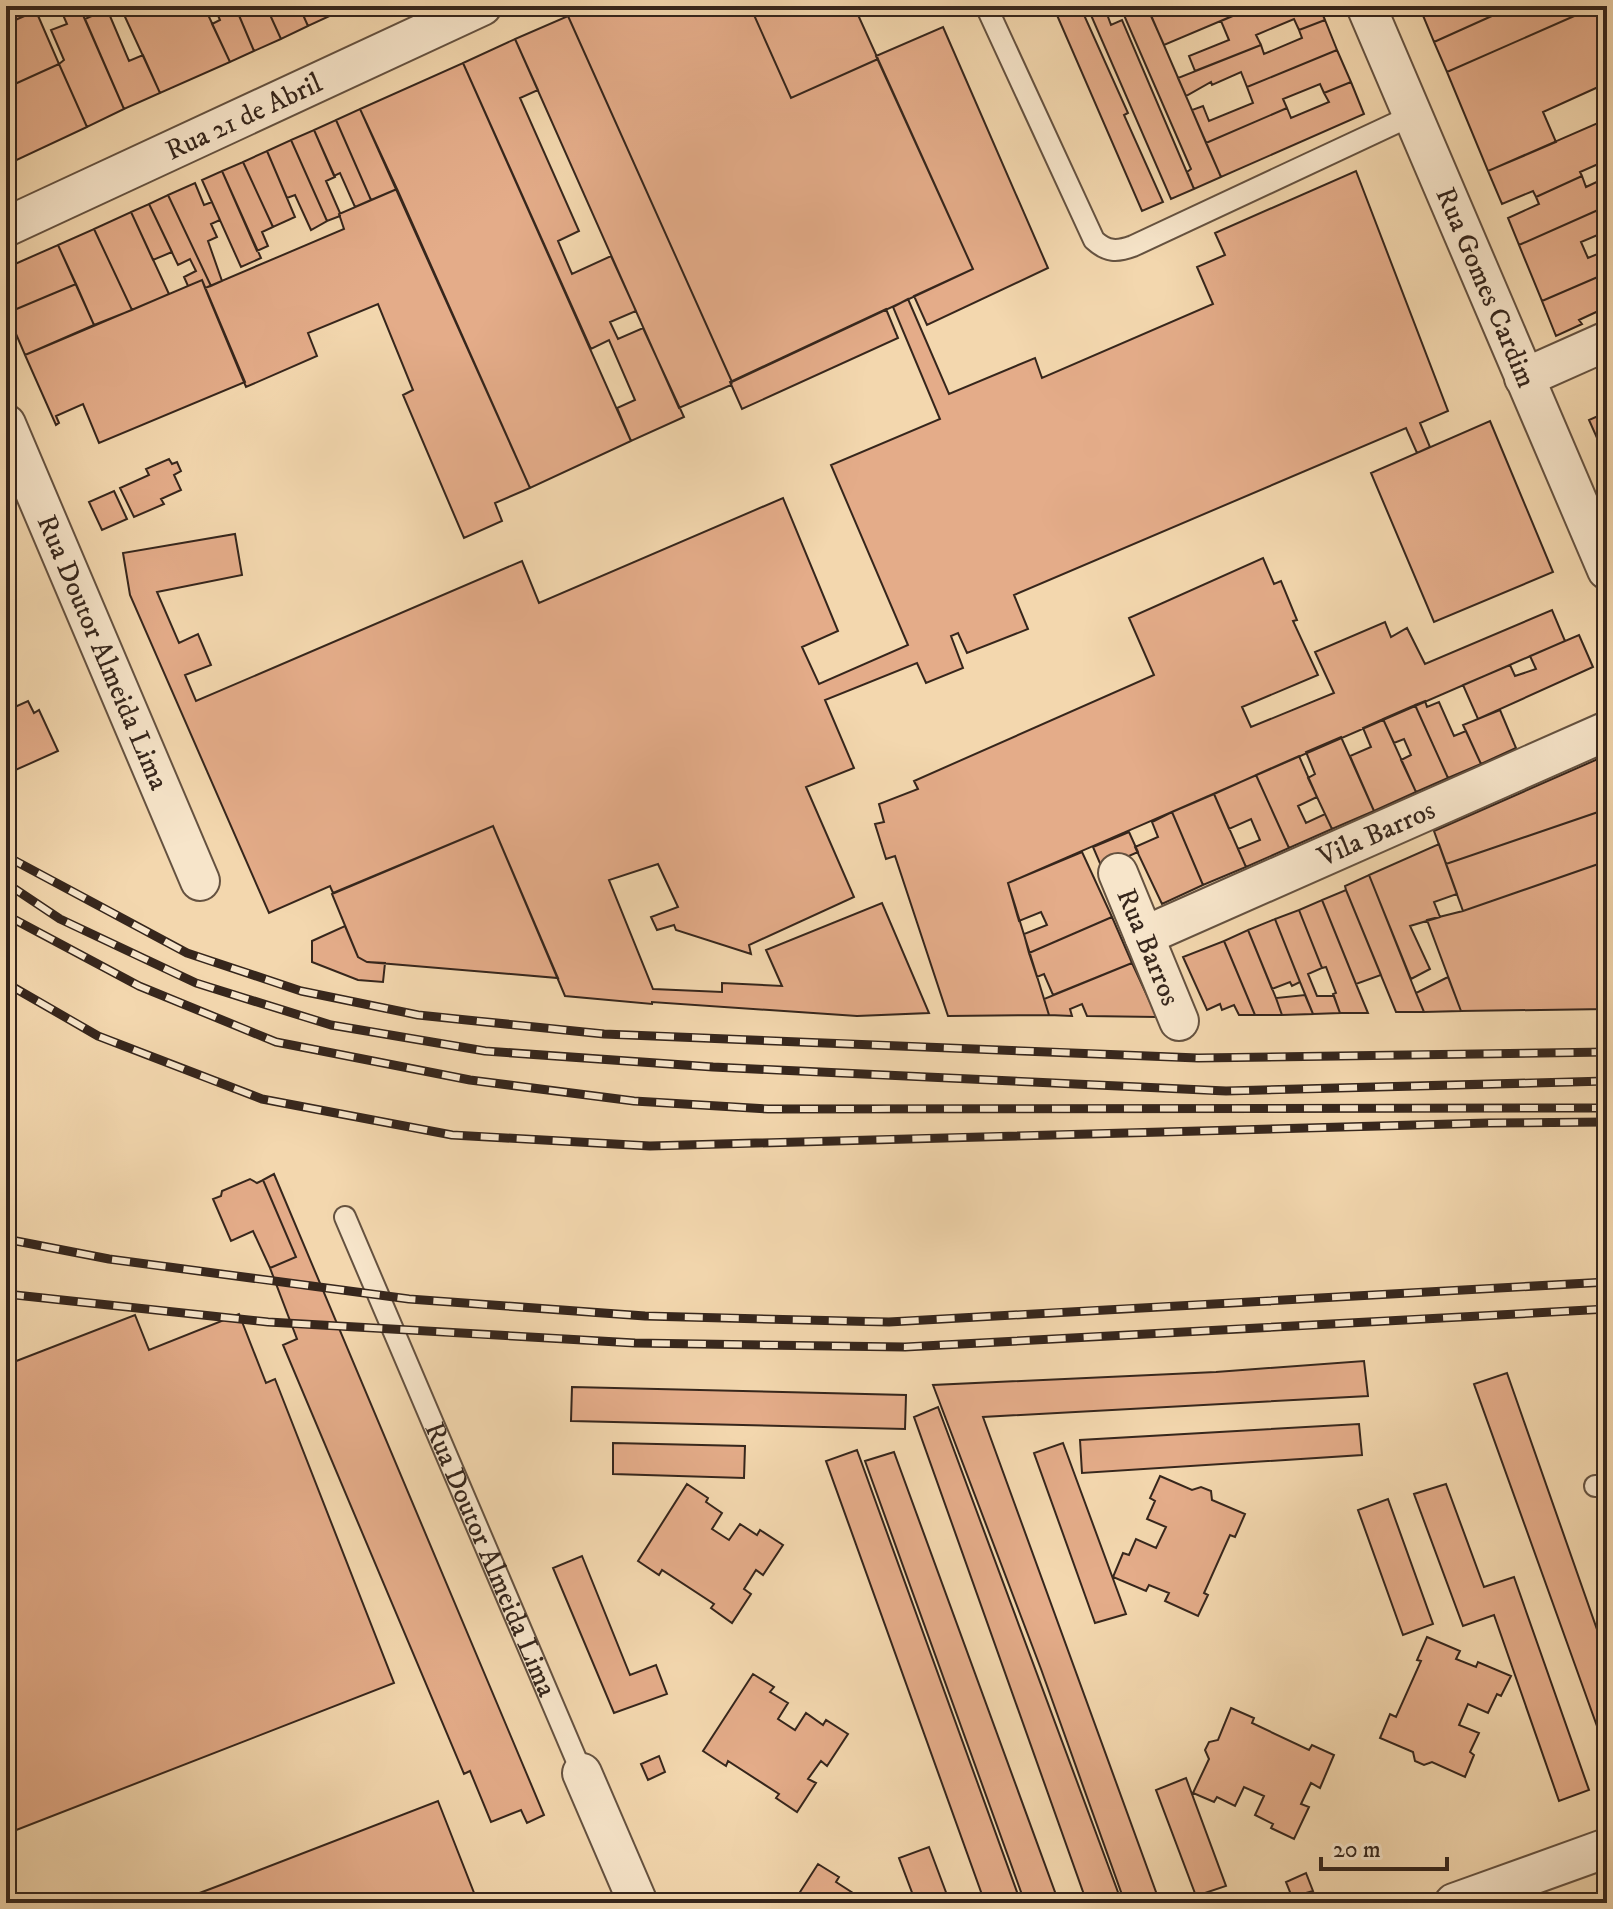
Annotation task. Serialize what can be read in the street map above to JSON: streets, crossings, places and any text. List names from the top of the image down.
{
  "streets": {
    "street": [
      "Rua 21 de Abril",
      "Rua Gomes Cardim",
      "Rua Doutor Almeida Lima",
      "Vila Barros",
      "Rua Barros"
    ]
  },
  "crossings": [
    ["Vila Barros", "Rua Barros"]
  ],
  "scale_bar": "20 m"
}
